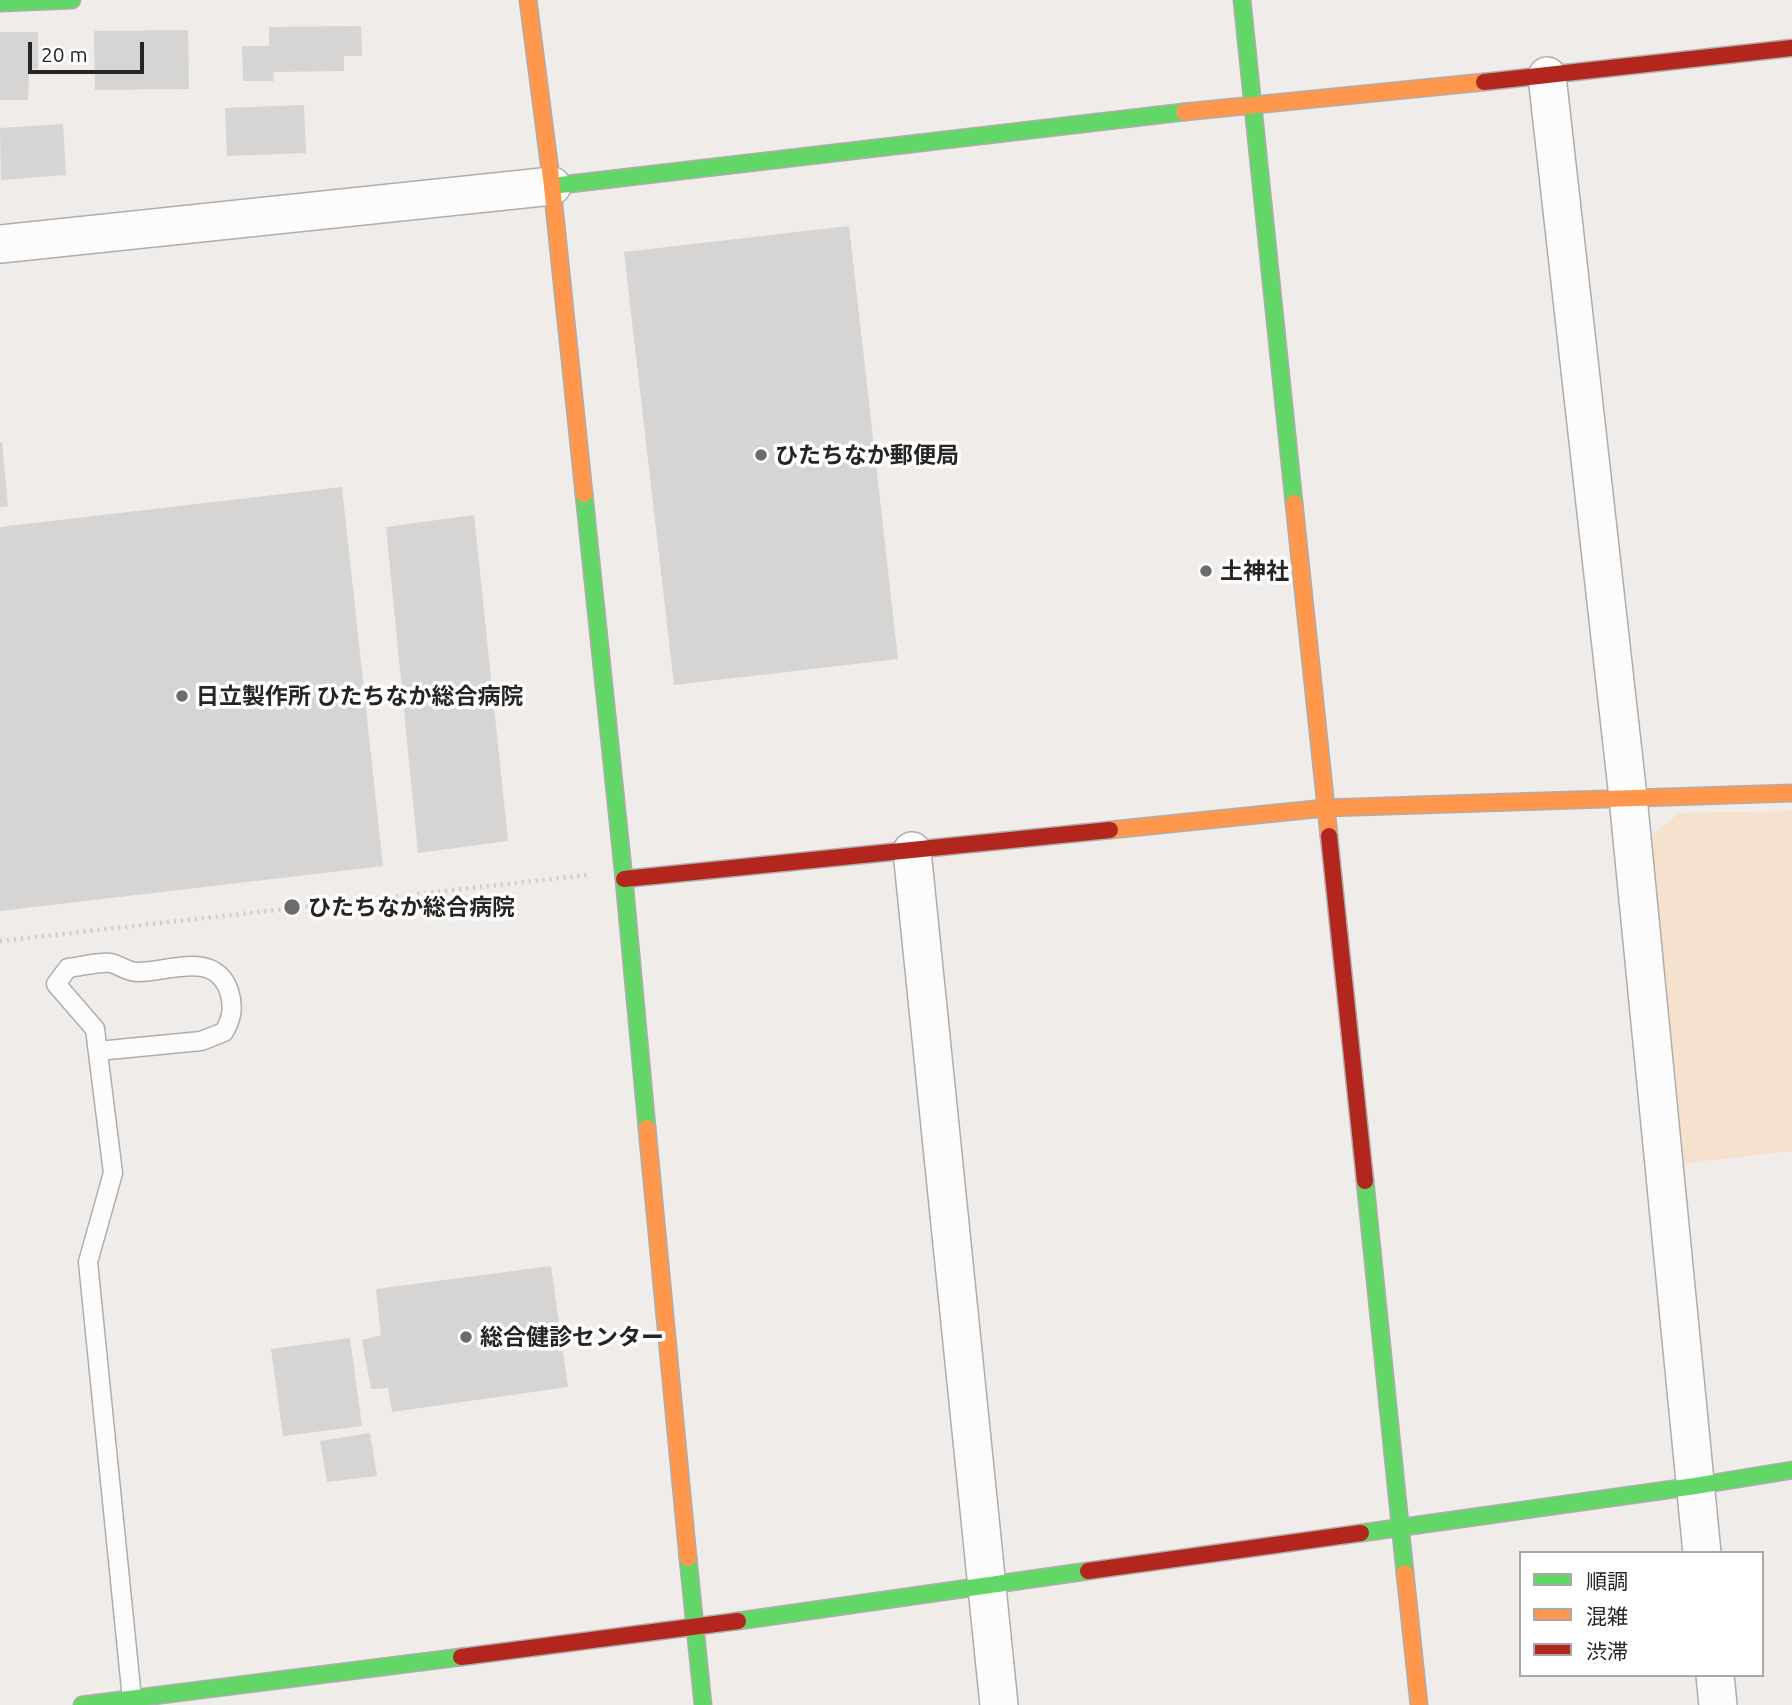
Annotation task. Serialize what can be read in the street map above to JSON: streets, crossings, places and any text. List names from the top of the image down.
{
  "places": [
    "ひたちなか郵便局",
    "土神社",
    "日立製作所 ひたちなか総合病院",
    "ひたちなか総合病院",
    "総合健診センター"
  ],
  "legend": ["順調", "混雑", "渋滞"],
  "scale_bar": "20 m"
}
